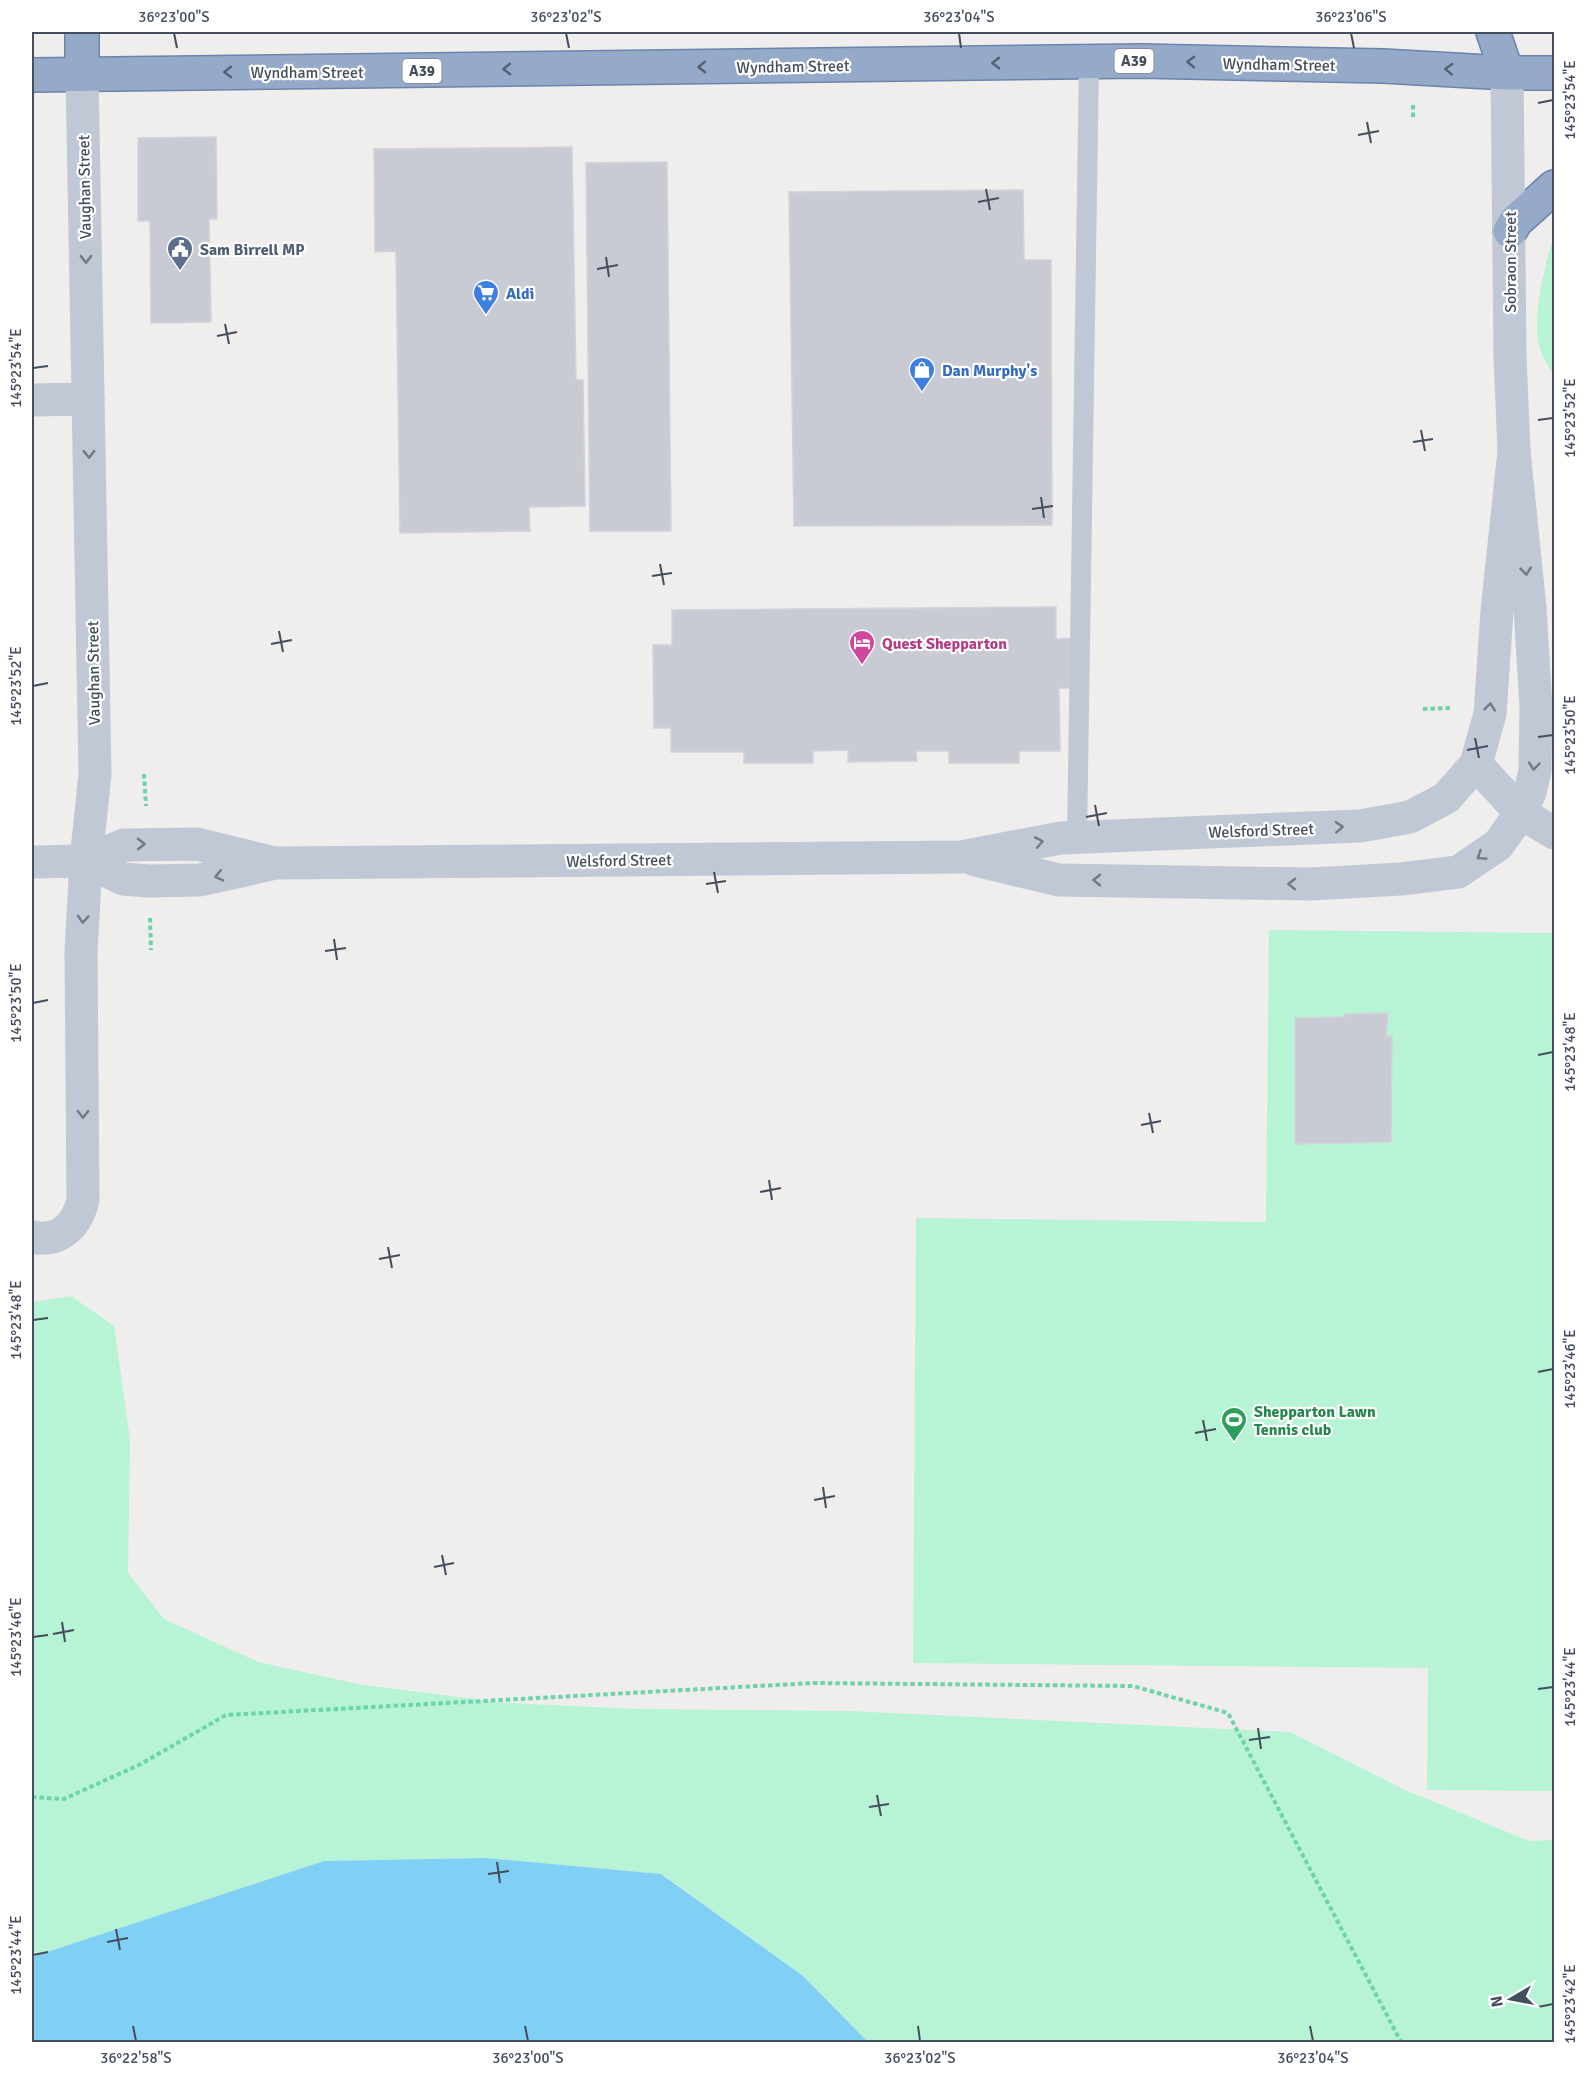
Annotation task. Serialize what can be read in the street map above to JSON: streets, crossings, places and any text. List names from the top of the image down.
{
  "streets": {
    "highway": ["A39", "Wyndham Street"],
    "street": ["Vaughan Street", "Sobraon Street", "Welsford Street"]
  },
  "crossings": [
    ["Wyndham Street", "Vaughan Street"],
    ["Wyndham Street", "Sobraon Street"],
    ["Vaughan Street", "Welsford Street"],
    ["Sobraon Street", "Welsford Street"]
  ],
  "one_way": ["Wyndham Street", "Vaughan Street"],
  "places": {
    "public building": ["Sam Birrell MP"],
    "supermarket": ["Aldi"],
    "shop": ["Dan Murphy's"],
    "hotel": ["Quest Shepparton"],
    "sports": ["Shepparton Lawn Tennis club"]
  },
  "north": "left",
  "coordinates": [
    "36°23'00\"S",
    "36°23'02\"S",
    "36°23'04\"S",
    "36°23'06\"S",
    "145°23'54\"E",
    "145°23'52\"E",
    "145°23'50\"E",
    "145°23'48\"E",
    "145°23'46\"E",
    "145°23'44\"E",
    "145°23'42\"E",
    "36°22'58\"S"
  ]
}
